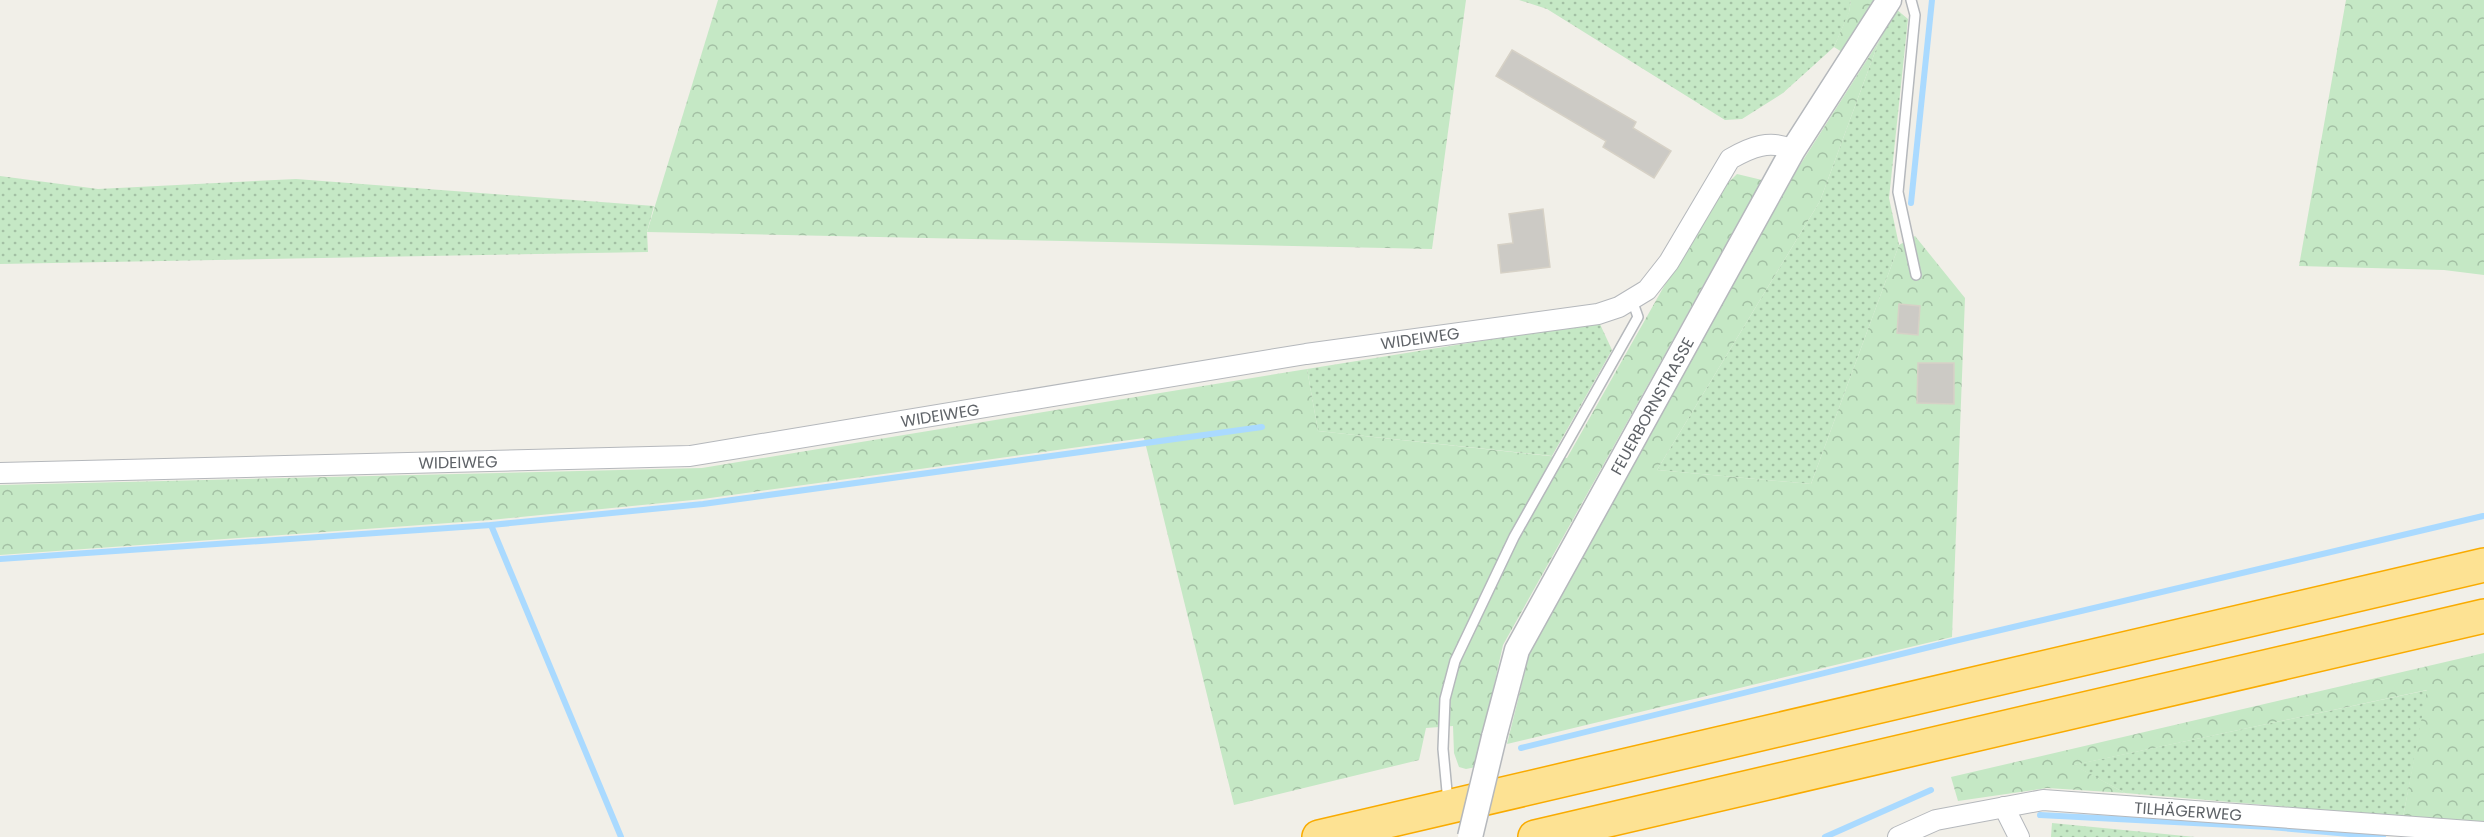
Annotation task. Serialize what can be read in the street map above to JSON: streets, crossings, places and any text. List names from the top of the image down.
{
  "streets": {
    "street": ["WIDEIWEG", "FEUERBORNSTRASSE", "TILHÄGERWEG"]
  },
  "crossings": [
    ["WIDEIWEG", "FEUERBORNSTRASSE"]
  ]
}
